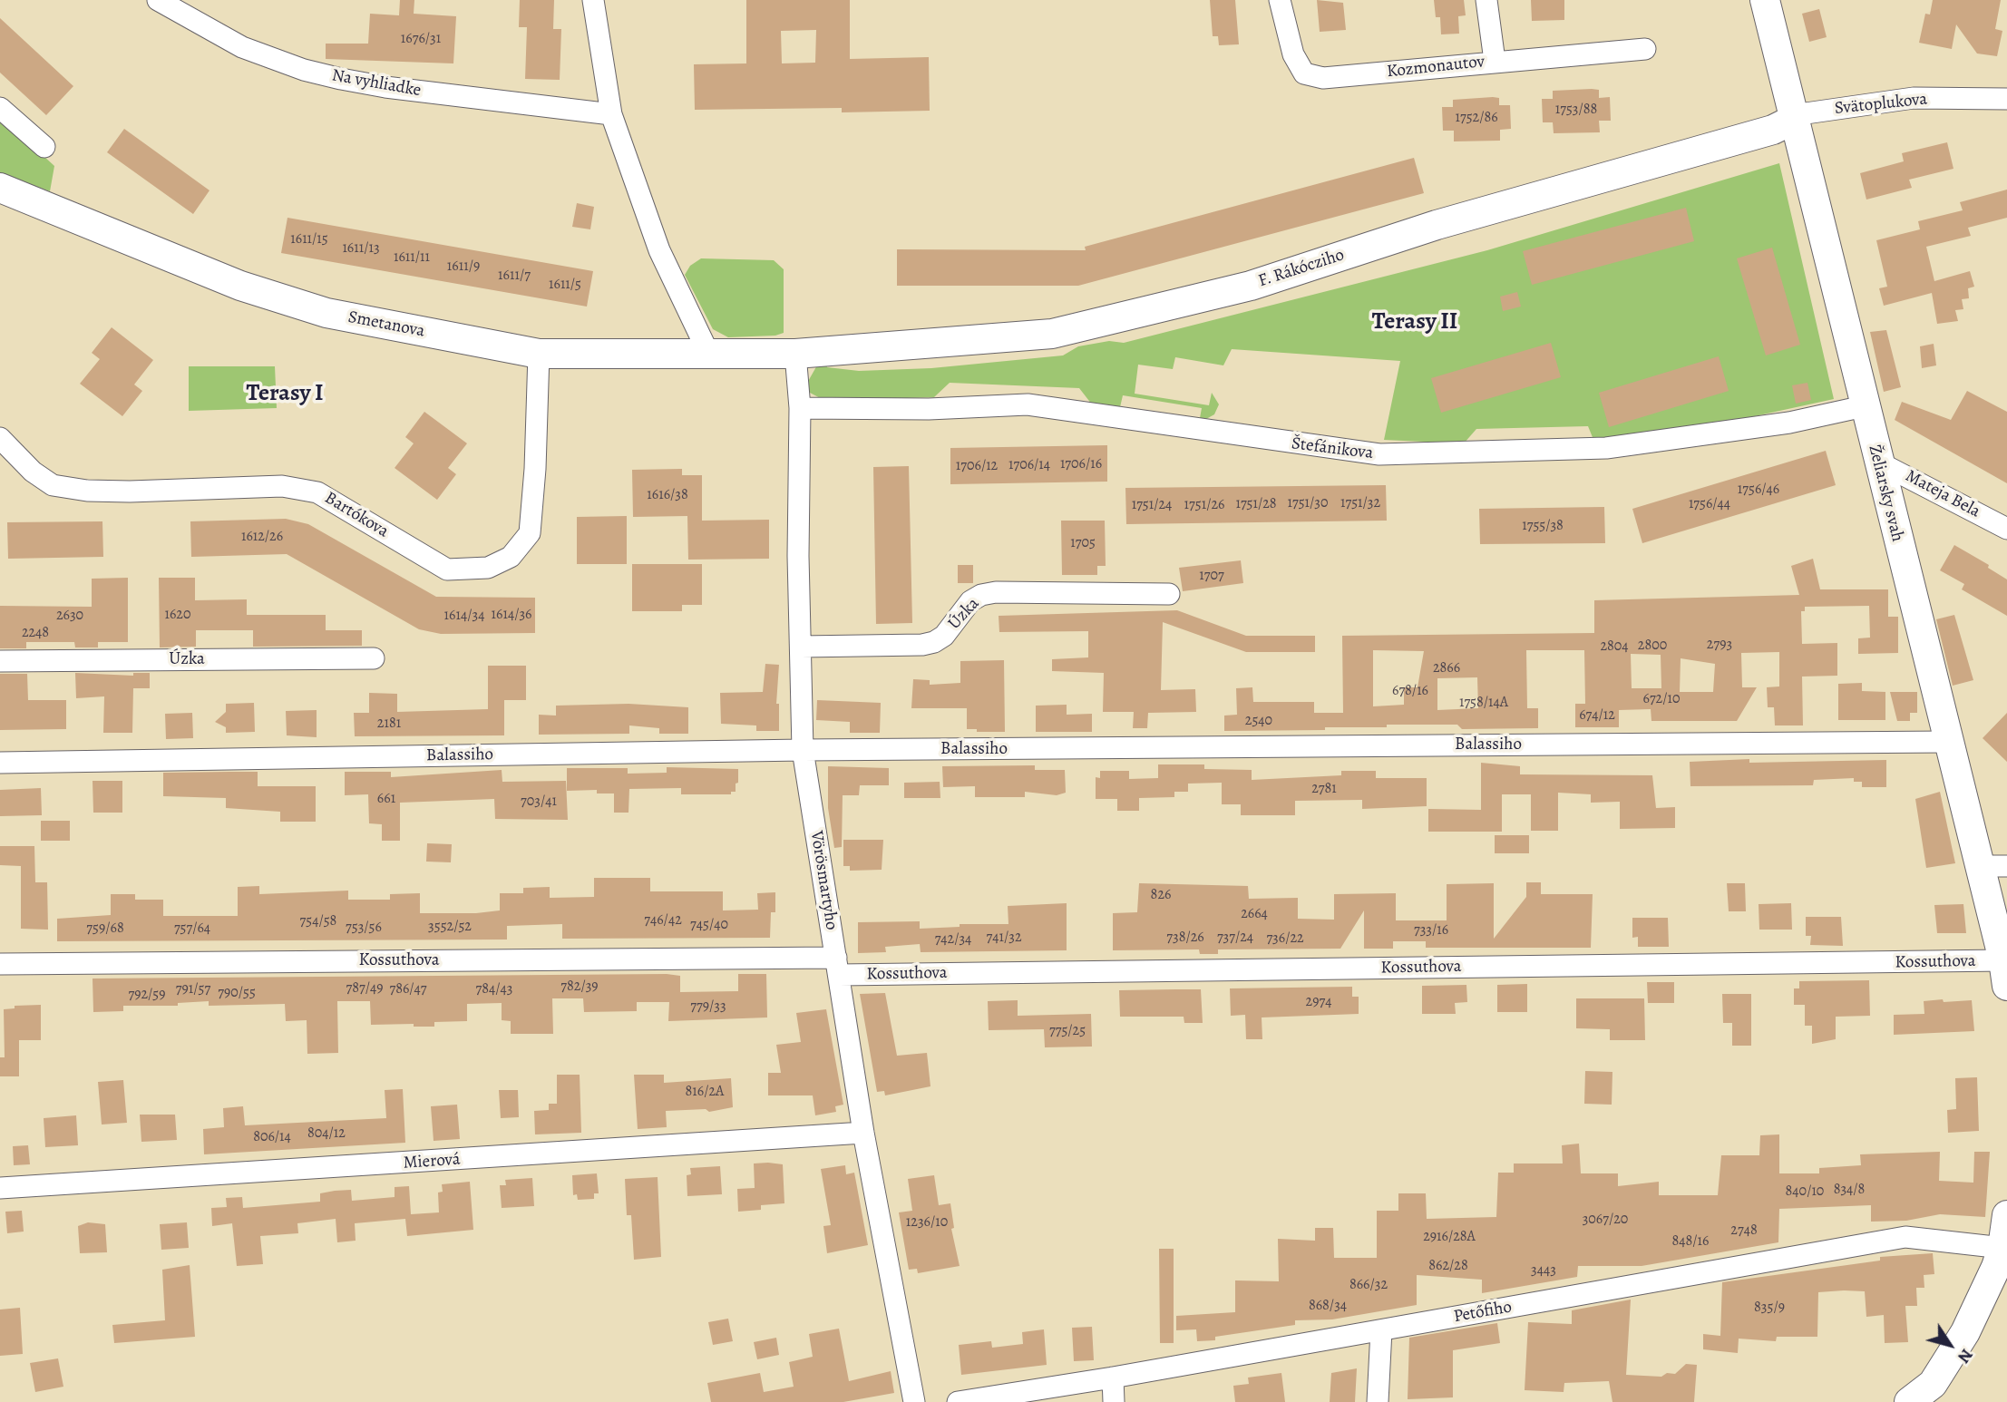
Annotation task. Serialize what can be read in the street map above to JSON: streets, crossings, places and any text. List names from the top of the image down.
{
  "streets": {
    "street": [
      "Kozmonautov",
      "Na vyhliadke",
      "Svätoplukova",
      "F. Rákócziho",
      "Smetanova",
      "Štefánikova",
      "Želiarsky svah",
      "Mateja Bela",
      "Bartókova",
      "Úzka",
      "Balassiho",
      "Vörösmartyho",
      "Kossuthova",
      "Mierová",
      "Petőfiho"
    ]
  },
  "crossings": [
    ["Svätoplukova", "F. Rákócziho"],
    ["Svätoplukova", "Želiarsky svah"],
    ["F. Rákócziho", "Smetanova"],
    ["F. Rákócziho", "Želiarsky svah"],
    ["F. Rákócziho", "Vörösmartyho"],
    ["Smetanova", "Bartókova"],
    ["Smetanova", "Vörösmartyho"],
    ["Štefánikova", "Želiarsky svah"],
    ["Štefánikova", "Vörösmartyho"],
    ["Želiarsky svah", "Mateja Bela"],
    ["Želiarsky svah", "Balassiho"],
    ["Želiarsky svah", "Kossuthova"],
    ["Úzka", "Vörösmartyho"],
    ["Balassiho", "Vörösmartyho"],
    ["Vörösmartyho", "Kossuthova"],
    ["Vörösmartyho", "Mierová"]
  ],
  "districts": ["Terasy II", "Terasy I"],
  "house_numbers": [
    "1676/31",
    "1753/88",
    "1752/86",
    "1611/15",
    "1611/13",
    "1611/11",
    "1611/9",
    "1611/7",
    "1611/5",
    "1706/16",
    "1706/14",
    "1706/12",
    "1756/46",
    "1616/38",
    "1751/30",
    "1751/32",
    "1751/28",
    "1756/44",
    "1751/24",
    "1751/26",
    "1755/38",
    "1612/26",
    "1705",
    "1707",
    "1620",
    "1614/36",
    "2630",
    "1614/34",
    "2248",
    "2793",
    "2800",
    "2804",
    "2866",
    "678/16",
    "672/10",
    "1758/14A",
    "674/12",
    "2540",
    "2181",
    "2781",
    "661",
    "703/41",
    "826",
    "2664",
    "746/42",
    "754/58",
    "745/40",
    "3552/52",
    "753/56",
    "759/68",
    "757/64",
    "733/16",
    "741/32",
    "738/26",
    "737/24",
    "736/22",
    "742/34",
    "782/39",
    "787/49",
    "791/57",
    "786/47",
    "784/43",
    "790/55",
    "792/59",
    "2974",
    "779/33",
    "775/25",
    "816/2A",
    "804/12",
    "806/14",
    "834/8",
    "840/10",
    "3067/20",
    "1236/10",
    "2748",
    "2916/28A",
    "848/16",
    "862/28",
    "3443",
    "866/32",
    "868/34",
    "835/9"
  ],
  "north": "bottom right"
}
